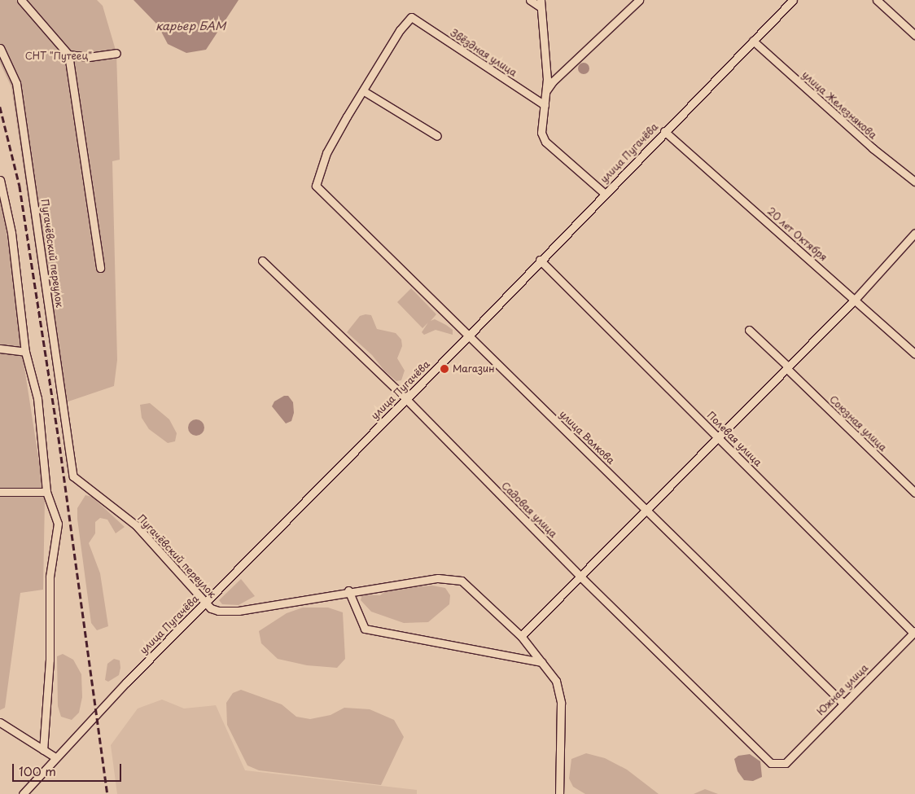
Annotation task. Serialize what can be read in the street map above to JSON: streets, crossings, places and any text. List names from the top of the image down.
{
  "streets": {
    "street": [
      "Звёздная улица",
      "улица Железнякова",
      "улица Пугачёва",
      "20 лет Октября",
      "Пугачёвский переулок",
      "Союзная улица",
      "улица Волкова",
      "Полевая улица",
      "Садовая улица",
      "Южная улица"
    ]
  },
  "crossings": [
    ["Звёздная улица", "улица Волкова"],
    ["улица Железнякова", "улица Пугачёва"],
    ["улица Пугачёва", "20 лет Октября"],
    ["улица Пугачёва", "Пугачёвский переулок"],
    ["улица Пугачёва", "улица Волкова"],
    ["улица Пугачёва", "Полевая улица"],
    ["улица Пугачёва", "Садовая улица"],
    ["улица Волкова", "Южная улица"],
    ["Полевая улица", "Южная улица"],
    ["Садовая улица", "Южная улица"]
  ],
  "water": ["карьер БАМ"],
  "parks": ["СНТ \"Путеец\""],
  "places": ["Магазин"],
  "scale_bar": "100 m"
}
